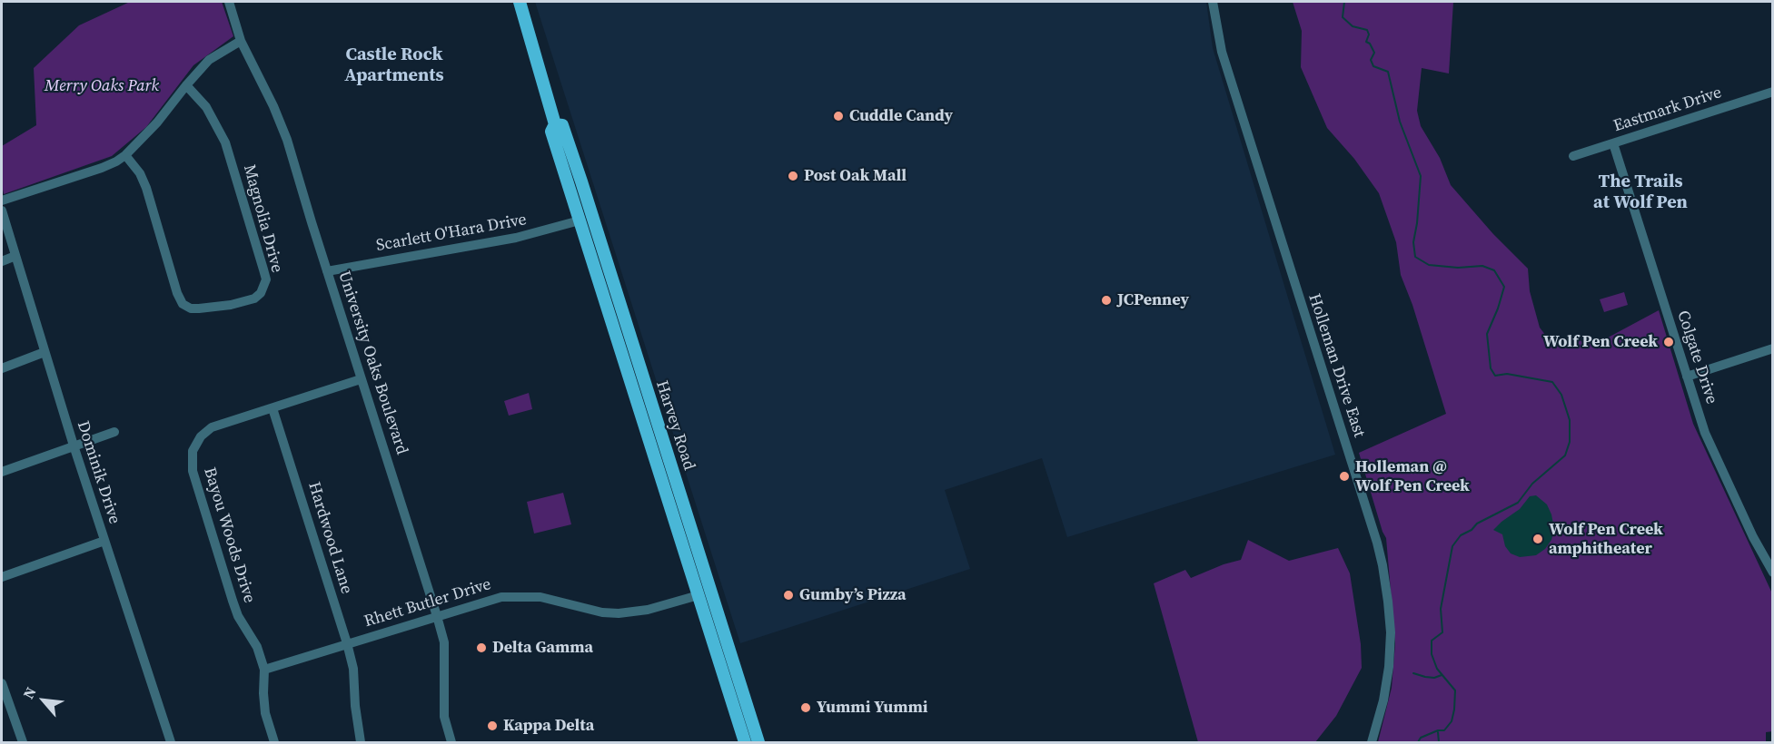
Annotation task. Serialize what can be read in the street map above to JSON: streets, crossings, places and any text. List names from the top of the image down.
{
  "streets": {
    "main road": ["Harvey Road"],
    "street": [
      "Eastmark Drive",
      "Magnolia Drive",
      "Scarlett O'Hara Drive",
      "Colgate Drive",
      "University Oaks Boulevard",
      "Holleman Drive East",
      "Dominik Drive",
      "Bayou Woods Drive",
      "Hardwood Lane",
      "Rhett Butler Drive"
    ]
  },
  "crossings": [
    ["Eastmark Drive", "Colgate Drive"],
    ["Scarlett O'Hara Drive", "University Oaks Boulevard"],
    ["Scarlett O'Hara Drive", "Harvey Road"],
    ["University Oaks Boulevard", "Bayou Woods Drive"],
    ["University Oaks Boulevard", "Rhett Butler Drive"],
    ["Harvey Road", "Rhett Butler Drive"],
    ["Bayou Woods Drive", "Hardwood Lane"],
    ["Bayou Woods Drive", "Rhett Butler Drive"],
    ["Hardwood Lane", "Rhett Butler Drive"]
  ],
  "districts": ["Castle Rock Apartments", "The Trails at Wolf Pen"],
  "parks": ["Merry Oaks Park"],
  "places": [
    "Cuddle Candy",
    "Post Oak Mall",
    "JCPenney",
    "Wolf Pen Creek",
    "Holleman @ Wolf Pen Creek",
    "Wolf Pen Creek amphitheater",
    "Gumby’s Pizza",
    "Delta Gamma",
    "Yummi Yummi",
    "Kappa Delta"
  ],
  "north": "top left"
}
